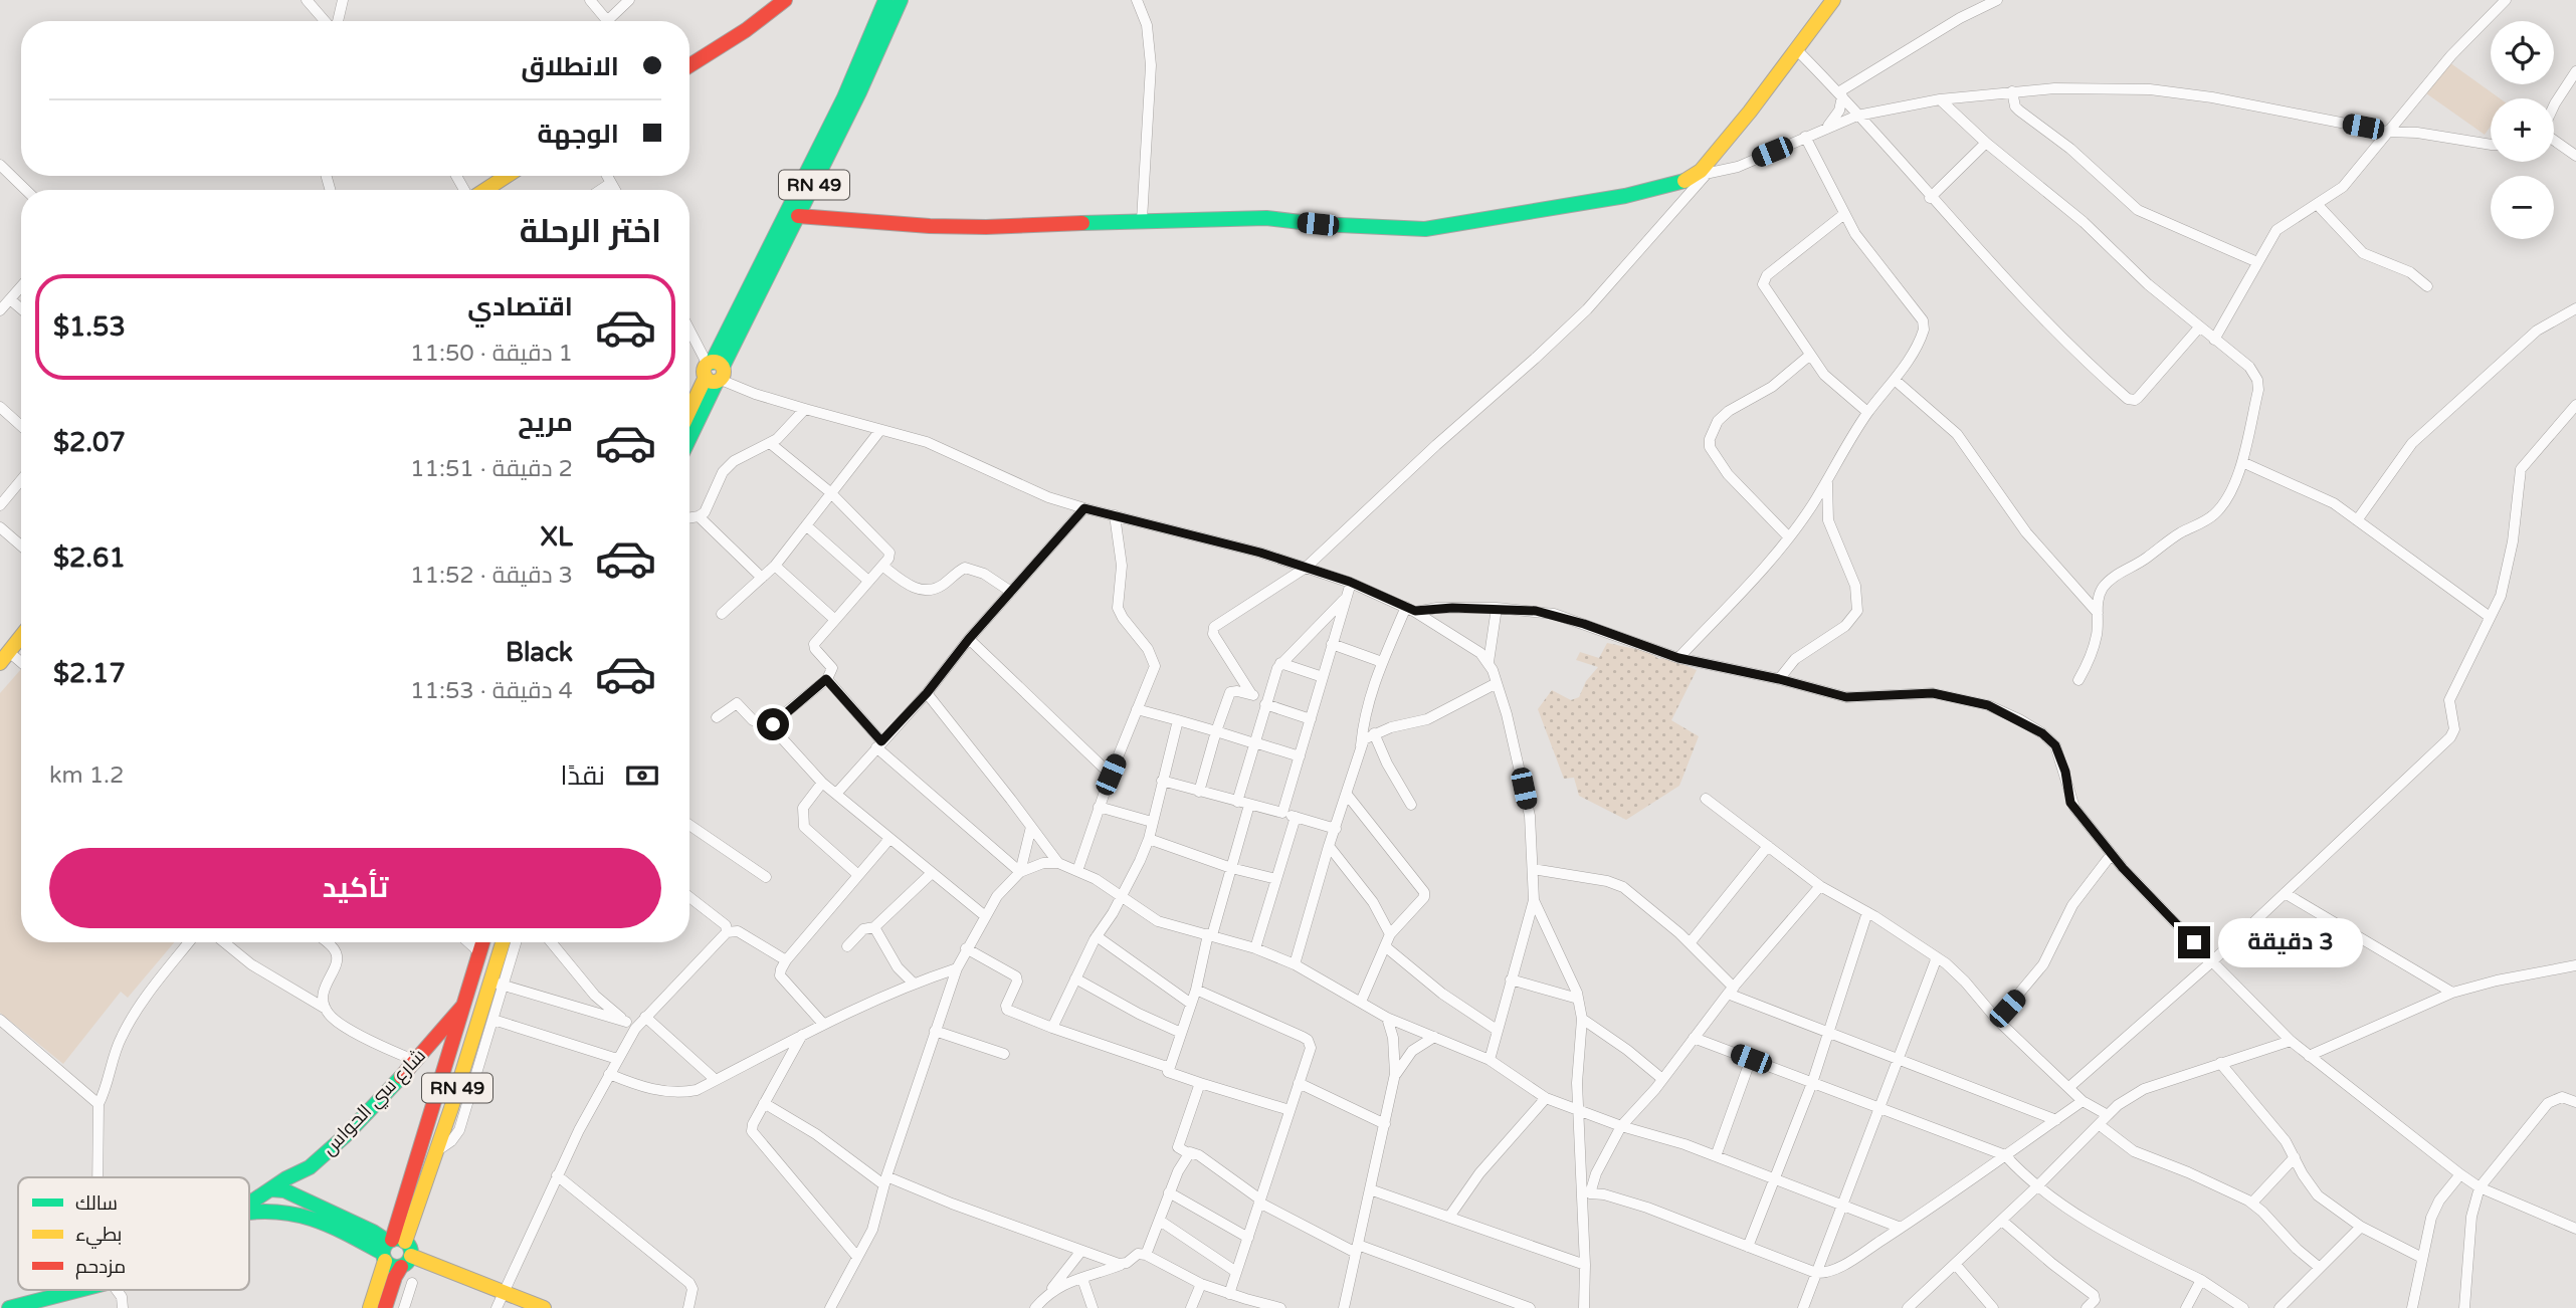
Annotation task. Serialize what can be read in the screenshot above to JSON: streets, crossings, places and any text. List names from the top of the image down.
{
  "streets": {
    "street": ["RN 49", "شارع سي الحواس"]
  },
  "crossings": [
    ["RN 49", "شارع سي الحواس"]
  ],
  "legend": ["سالك", "بطيء", "مزدحم"],
  "page": {
    "map_buttons": ["+", "−"],
    "banner": ["الانطلاق", "الوجهة"],
    "heading": "اختر الرحلة",
    "list": [
      {
        "name": "اقتصادي",
        "note": "1 دقيقة · 11:50",
        "value": "$1.53"
      },
      {
        "name": "مريح",
        "note": "2 دقيقة · 11:51",
        "value": "$2.07"
      },
      {
        "name": "XL",
        "note": "3 دقيقة · 11:52",
        "value": "$2.61"
      },
      {
        "name": "Black",
        "note": "4 دقيقة · 11:53",
        "value": "$2.17"
      }
    ],
    "pay": ["نقدًا", "1.2 km"],
    "buttons": "تأكيد",
    "bubble": "3 دقيقة"
  }
}
